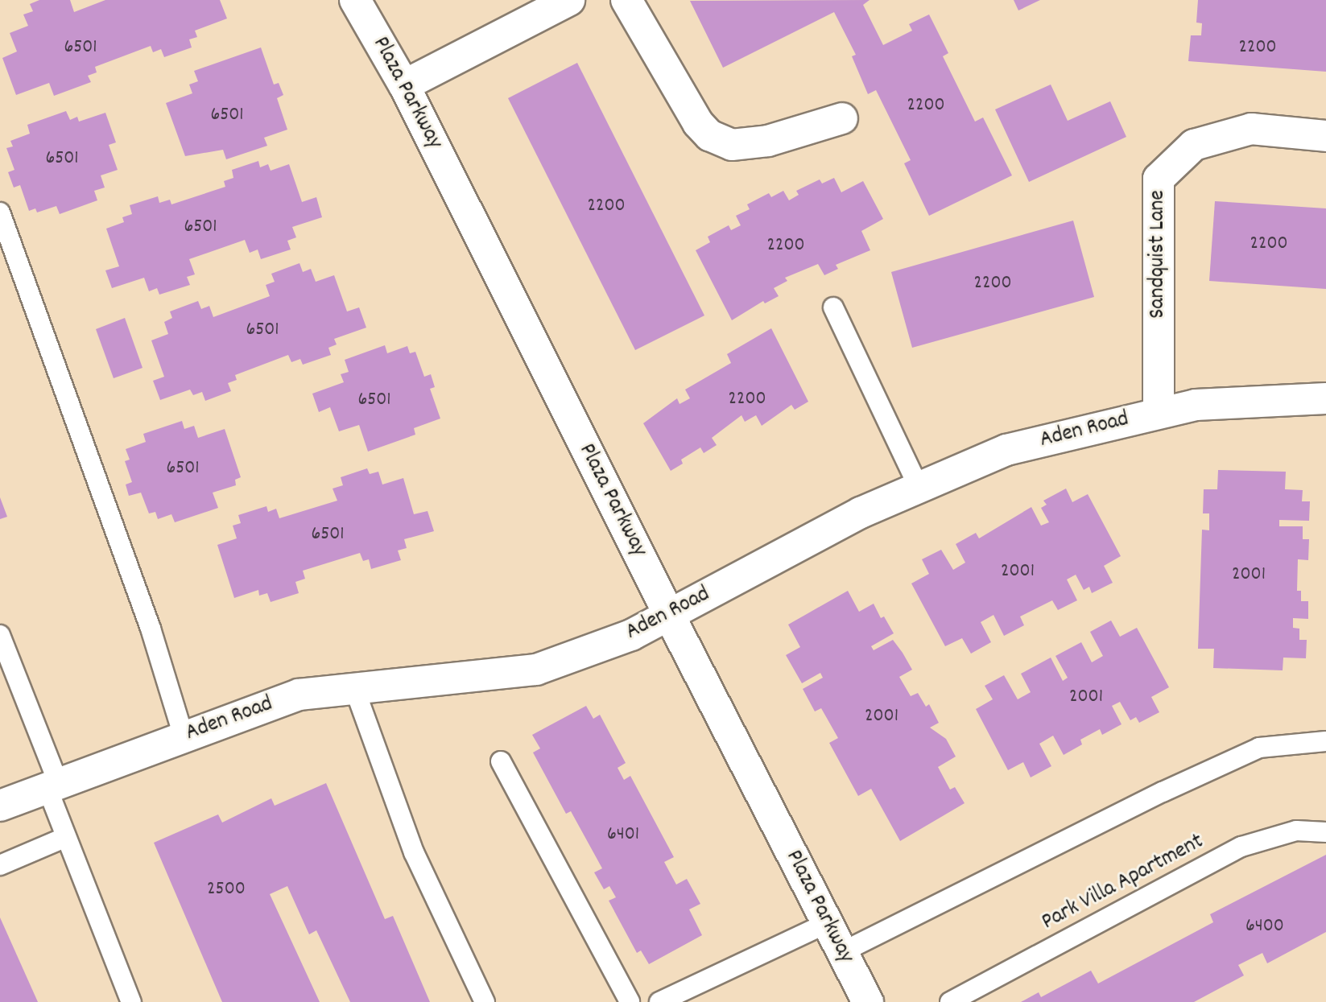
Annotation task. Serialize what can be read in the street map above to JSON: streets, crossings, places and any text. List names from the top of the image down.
{
  "streets": {
    "street": ["Plaza Parkway", "Sandquist Lane", "Aden Road"],
    "lane": ["Park Villa Apartment"]
  },
  "crossings": [
    ["Plaza Parkway", "Aden Road"],
    ["Sandquist Lane", "Aden Road"]
  ],
  "house_numbers": [
    "6501",
    "2200",
    "2200",
    "6501",
    "6501",
    "2200",
    "6501",
    "2200",
    "2200",
    "2200",
    "6501",
    "2200",
    "6501",
    "6501",
    "6501",
    "2001",
    "2001",
    "2001",
    "2001",
    "6401",
    "2500",
    "6400"
  ]
}
